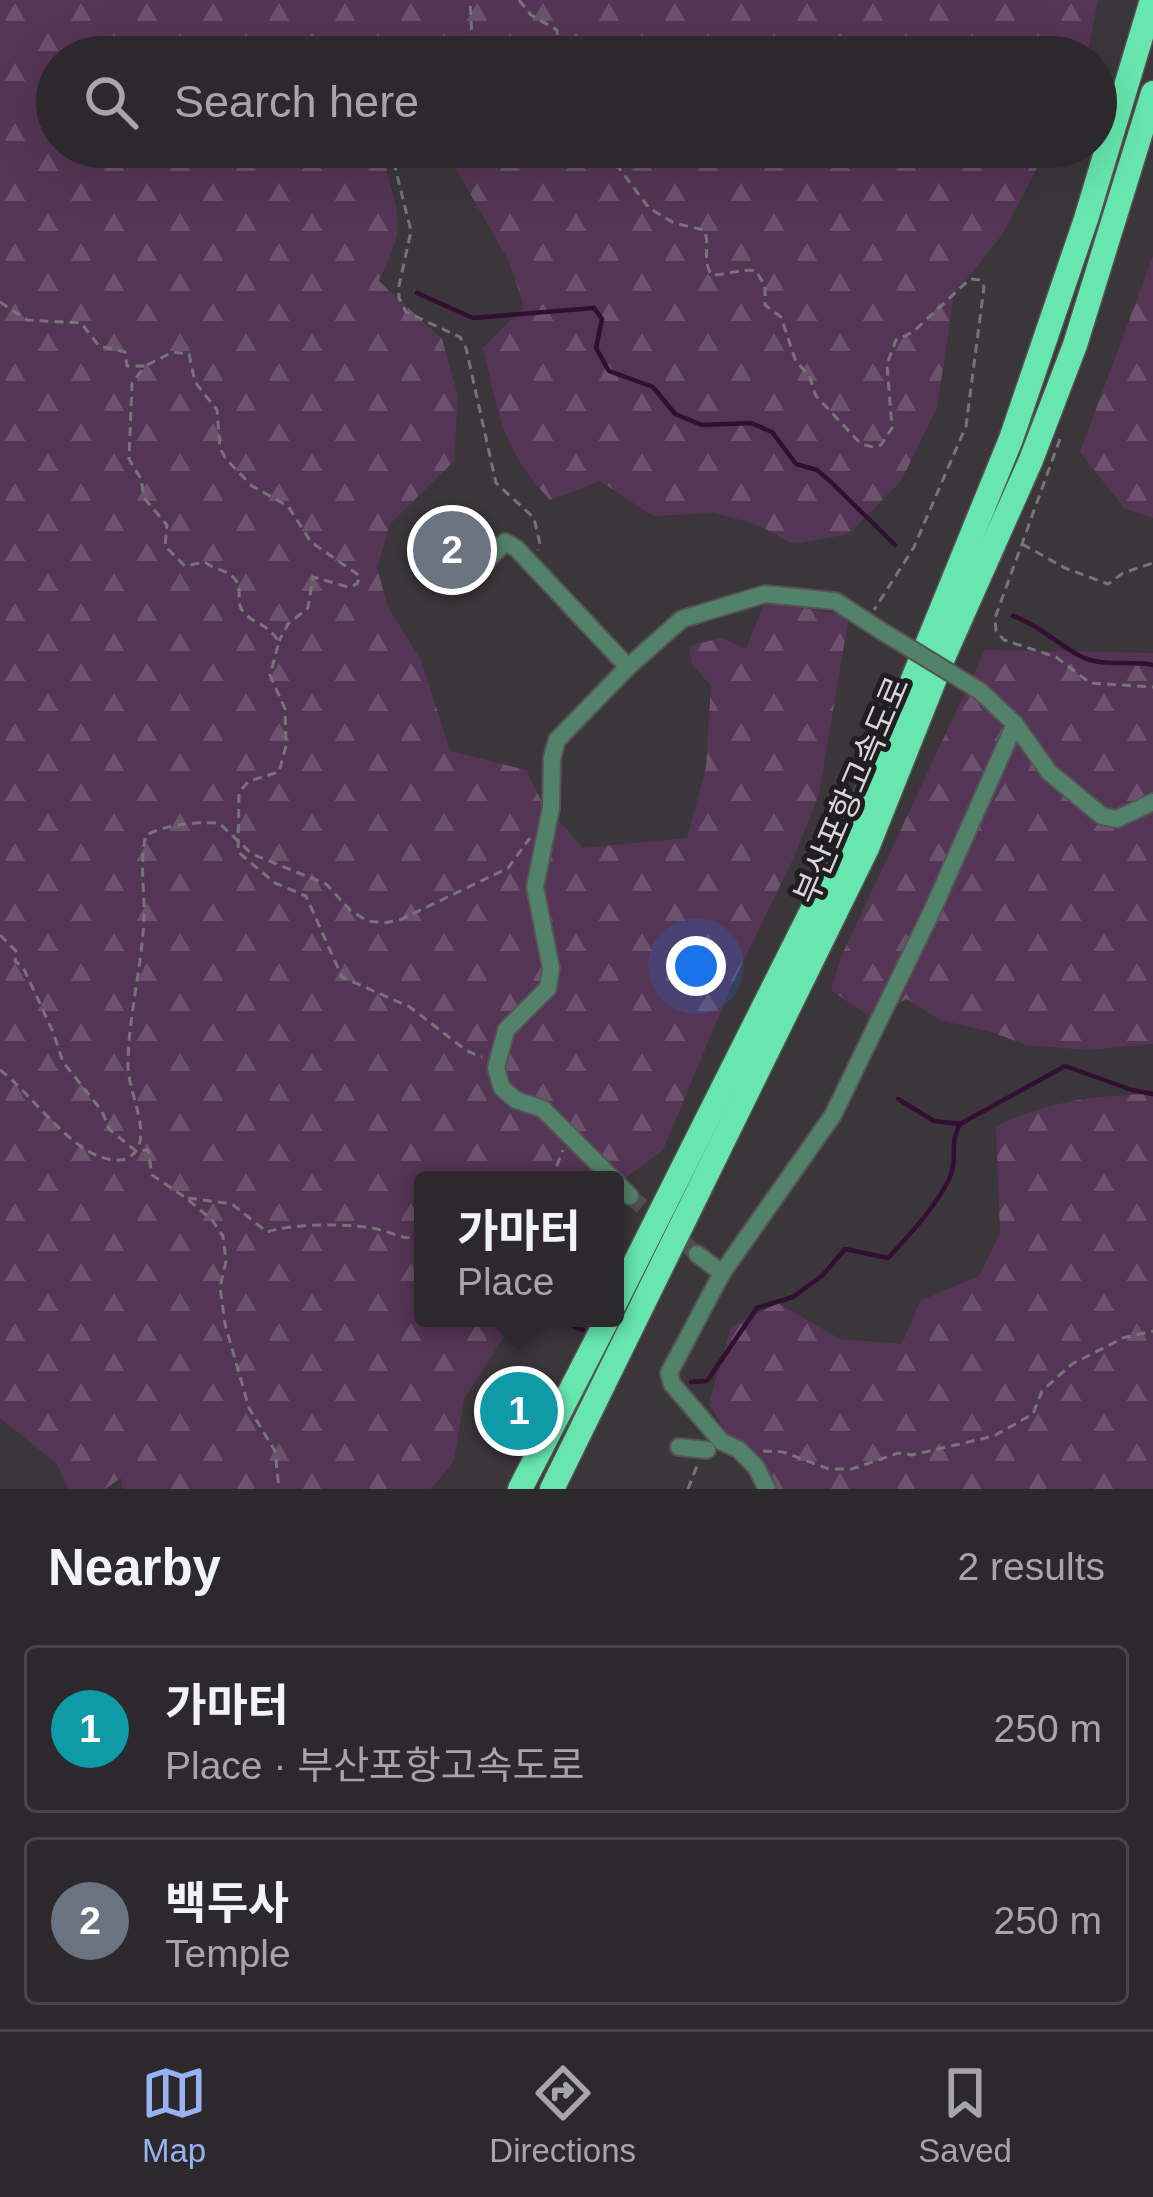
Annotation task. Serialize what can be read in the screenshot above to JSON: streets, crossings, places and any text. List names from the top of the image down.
{
  "streets": {
    "highway": ["부산포항고속도로"]
  },
  "page": {
    "search": "Search here",
    "pins": ["2", "1"],
    "popup": ["가마터", "Place"],
    "heading": ["Nearby", "2 results"],
    "list": [
      {
        "mark": "1",
        "name": "가마터",
        "note": "Place · 부산포항고속도로",
        "value": "250 m"
      },
      {
        "mark": "2",
        "name": "백두사",
        "note": "Temple",
        "value": "250 m"
      }
    ],
    "nav": ["Map", "Directions", "Saved"]
  }
}
